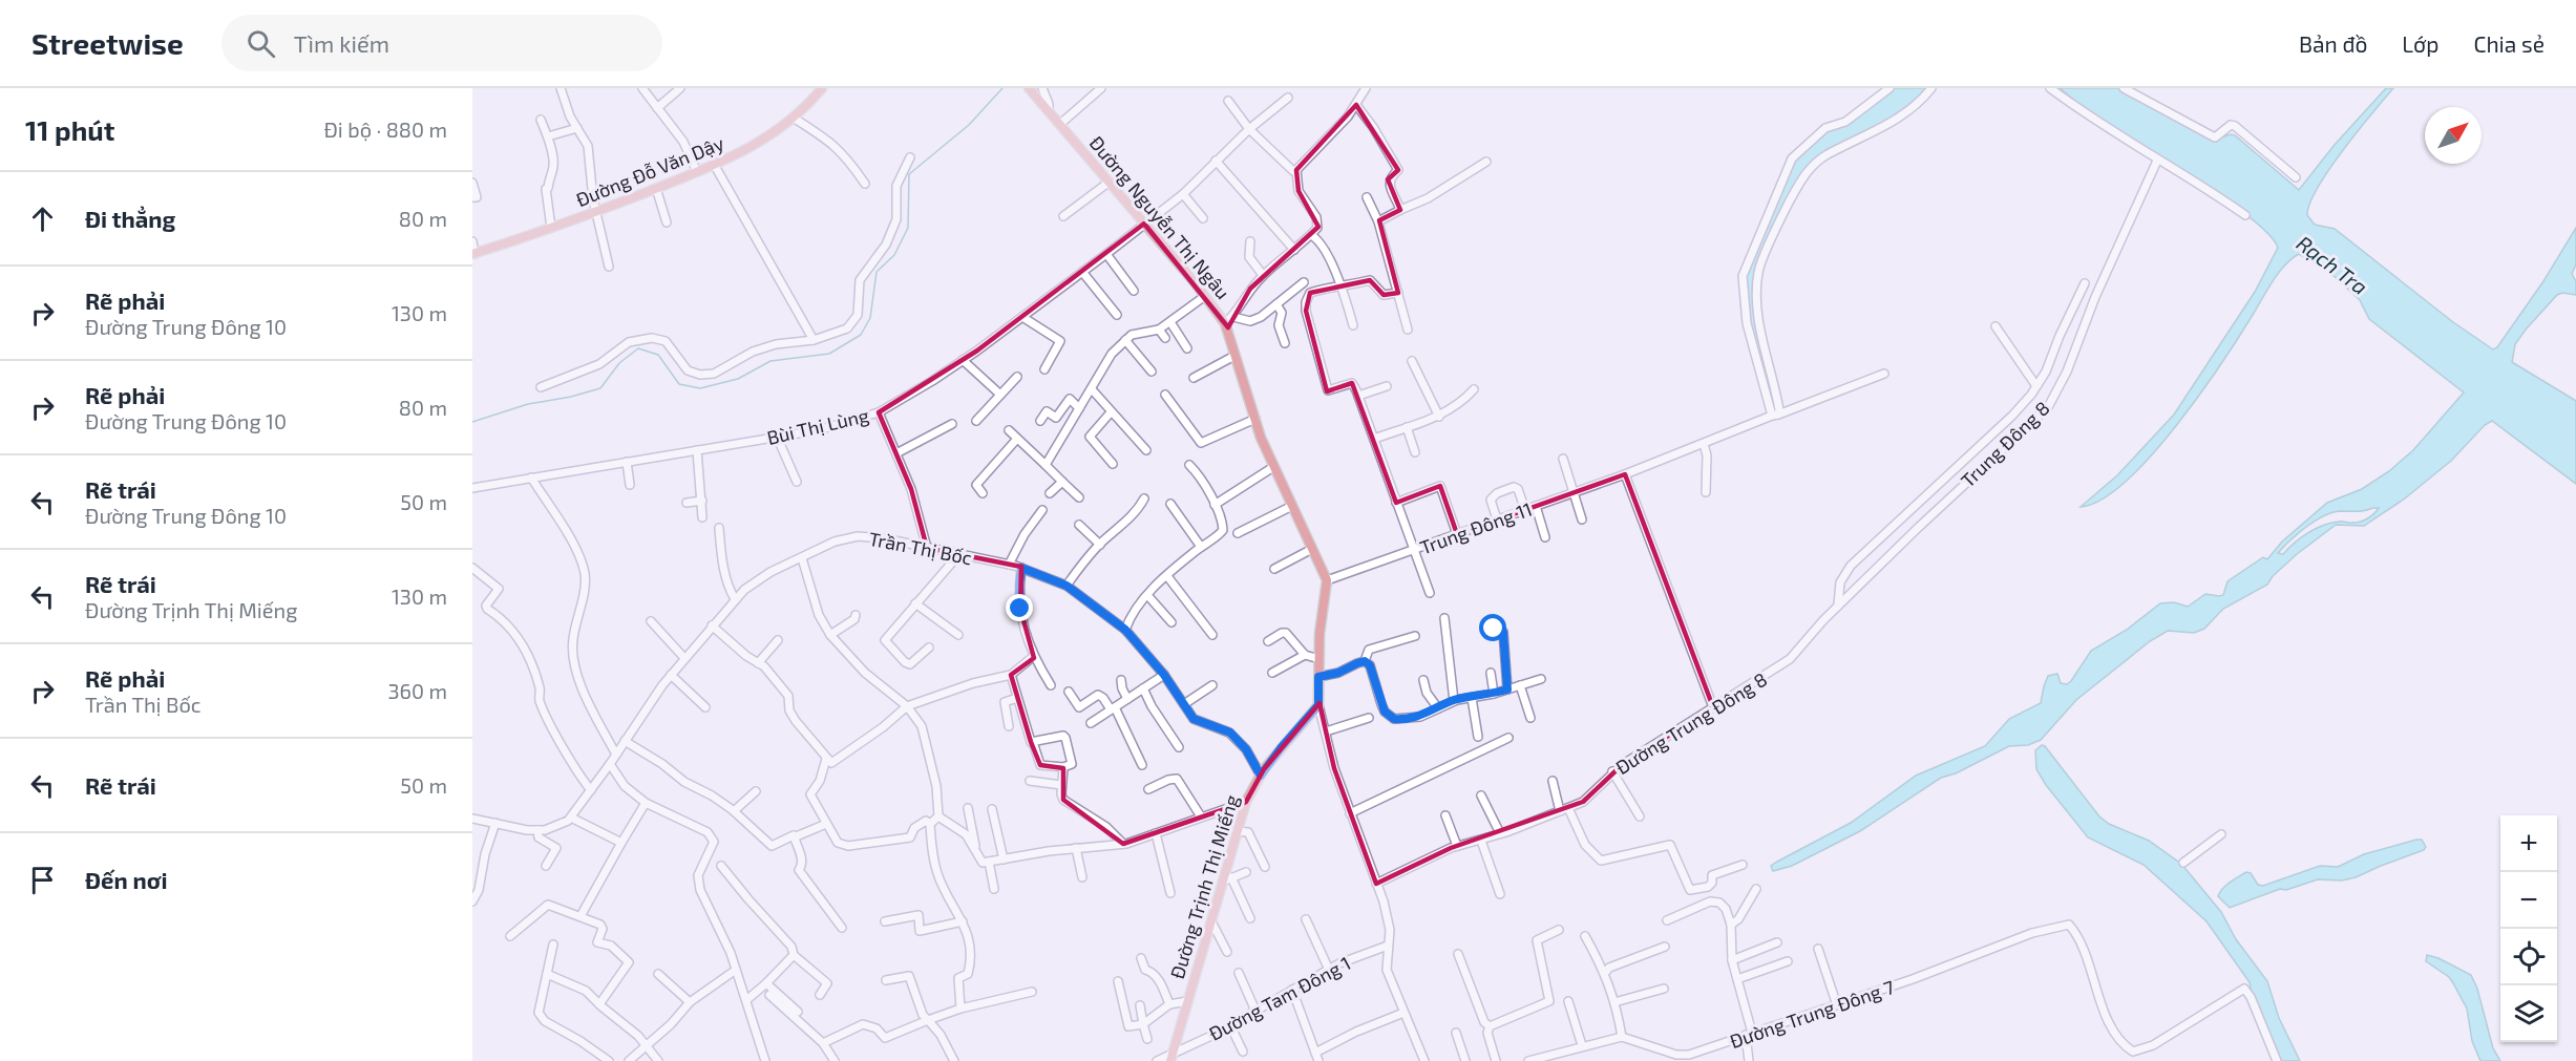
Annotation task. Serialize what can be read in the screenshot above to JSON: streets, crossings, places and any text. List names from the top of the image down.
{
  "streets": {
    "main road": ["Đường Đỗ Văn Dậy", "Đường Nguyễn Thị Ngâu", "Đường Trịnh Thị Miếng"],
    "street": [
      "Bùi Thị Lùng",
      "Trung Đông 8",
      "Trung Đông 11",
      "Trần Thị Bốc",
      "Đường Trung Đông 8",
      "Đường Tam Đông 1",
      "Đường Trung Đông 7"
    ]
  },
  "crossings": [
    ["Đường Nguyễn Thị Ngâu", "Bùi Thị Lùng"],
    ["Đường Nguyễn Thị Ngâu", "Trung Đông 11"],
    ["Trung Đông 8", "Đường Trung Đông 8"],
    ["Trần Thị Bốc", "Đường Trịnh Thị Miếng"],
    ["Đường Trịnh Thị Miếng", "Đường Tam Đông 1"]
  ],
  "water": ["Rạch Tra"],
  "north": "top right",
  "page": {
    "header": "Streetwise",
    "search": "Tìm kiếm",
    "nav": ["Bản đồ", "Lớp", "Chia sẻ"],
    "heading": ["11 phút", "Đi bộ · 880 m"],
    "list": [
      ["Đi thẳng", "80 m"],
      ["Rẽ phải", "Đường Trung Đông 10", "130 m"],
      ["Rẽ phải", "Đường Trung Đông 10", "80 m"],
      ["Rẽ trái", "Đường Trung Đông 10", "50 m"],
      ["Rẽ trái", "Đường Trịnh Thị Miếng", "130 m"],
      ["Rẽ phải", "Trần Thị Bốc", "360 m"],
      ["Rẽ trái", "50 m"],
      "Đến nơi"
    ],
    "map_buttons": ["+", "−"]
  }
}
